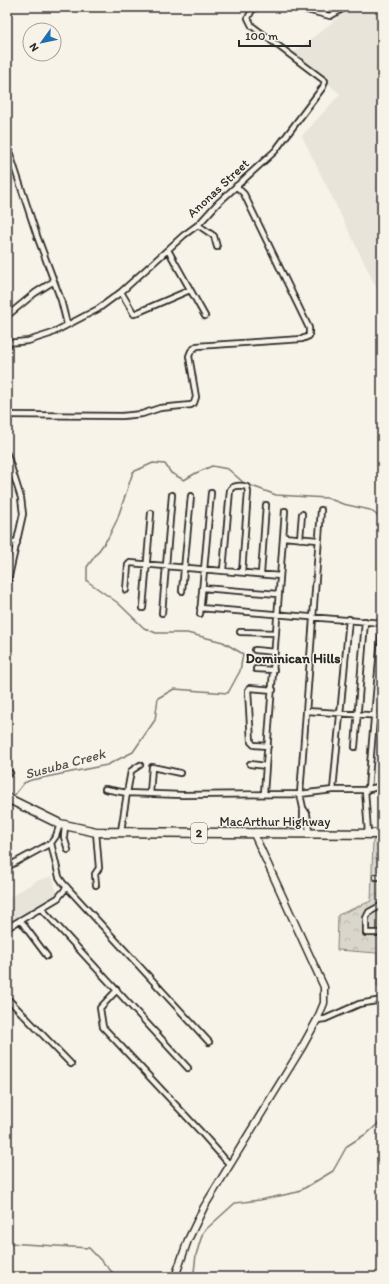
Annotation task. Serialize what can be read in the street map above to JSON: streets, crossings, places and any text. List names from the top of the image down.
{
  "streets": {
    "highway": ["MacArthur Highway", "2"],
    "street": ["Anonas Street"]
  },
  "districts": ["Dominican Hills"],
  "water": ["Susuba Creek"],
  "scale_bar": "100 m",
  "north": "bottom left"
}
